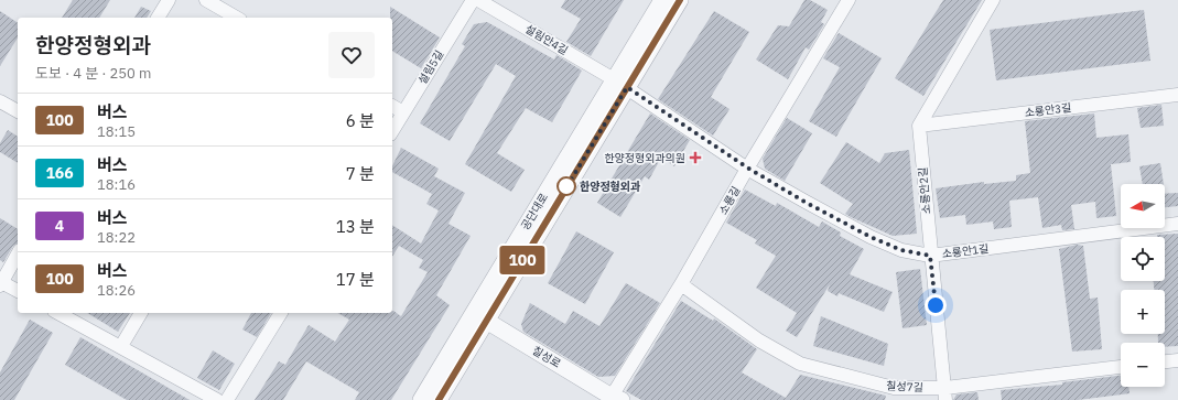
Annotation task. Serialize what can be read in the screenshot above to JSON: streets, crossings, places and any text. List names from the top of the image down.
{
  "streets": {
    "street": [
      "설림안4길",
      "설림5길",
      "소룡안3길",
      "소룡안2길",
      "소룡길",
      "공단대로",
      "소룡안1길",
      "칠성로",
      "칠성7길"
    ]
  },
  "crossings": [
    ["설림안4길", "공단대로"],
    ["설림안4길", "소룡안1길"],
    ["소룡안3길", "소룡안2길"],
    ["소룡안2길", "소룡안1길"],
    ["소룡안2길", "칠성7길"],
    ["소룡길", "소룡안1길"],
    ["소룡길", "칠성로"],
    ["소룡길", "칠성7길"],
    ["공단대로", "소룡안1길"],
    ["공단대로", "칠성로"]
  ],
  "places": {
    "health": ["한양정형외과의원"],
    "other": ["한양정형외과"]
  },
  "lines": ["bus line 100"],
  "north": "left",
  "page": {
    "on_map": "100",
    "heading": ["한양정형외과", "도보 · 4 분 · 250 m"],
    "list": [
      {
        "mark": "100",
        "name": "버스",
        "note": "18:15",
        "value": "6 분"
      },
      {
        "mark": "166",
        "name": "버스",
        "note": "18:16",
        "value": "7 분"
      },
      {
        "mark": "4",
        "name": "버스",
        "note": "18:22",
        "value": "13 분"
      },
      {
        "mark": "100",
        "name": "버스",
        "note": "18:26",
        "value": "17 분"
      }
    ],
    "map_buttons": ["+", "−"]
  }
}
